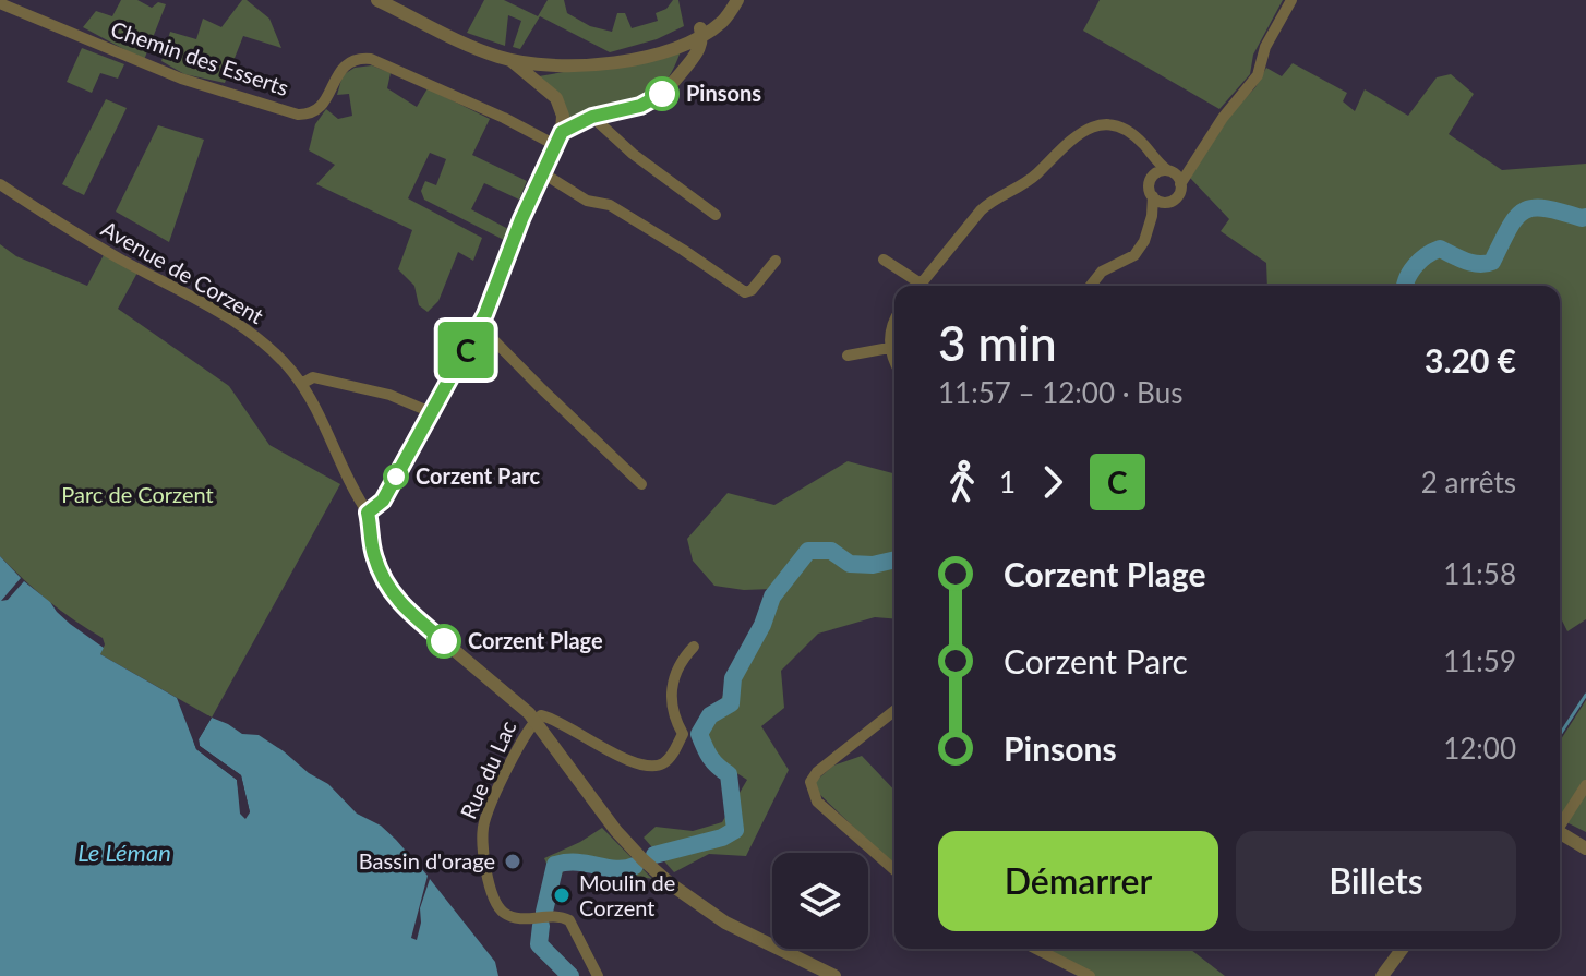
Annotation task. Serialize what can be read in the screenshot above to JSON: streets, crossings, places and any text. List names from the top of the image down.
{
  "streets": {
    "street": ["Chemin des Esserts", "Avenue de Corzent", "Rue du Lac"]
  },
  "crossings": [
    ["Avenue de Corzent", "Rue du Lac"]
  ],
  "water": ["Le Léman"],
  "parks": ["Parc de Corzent"],
  "places": [
    "Pinsons",
    "Corzent Parc",
    "Corzent Plage",
    "Bassin d'orage",
    "Moulin de Corzent"
  ],
  "lines": ["bus line C"],
  "page": {
    "on_map": "C",
    "heading": ["3 min", "11:57 – 12:00 · Bus", "3.20 €"],
    "legs": ["1", "C", "2 arrêts"],
    "list": [
      {
        "name": "Corzent Plage",
        "value": "11:58"
      },
      {
        "name": "Corzent Parc",
        "value": "11:59"
      },
      {
        "name": "Pinsons",
        "value": "12:00"
      }
    ],
    "buttons": ["Démarrer", "Billets"]
  }
}
